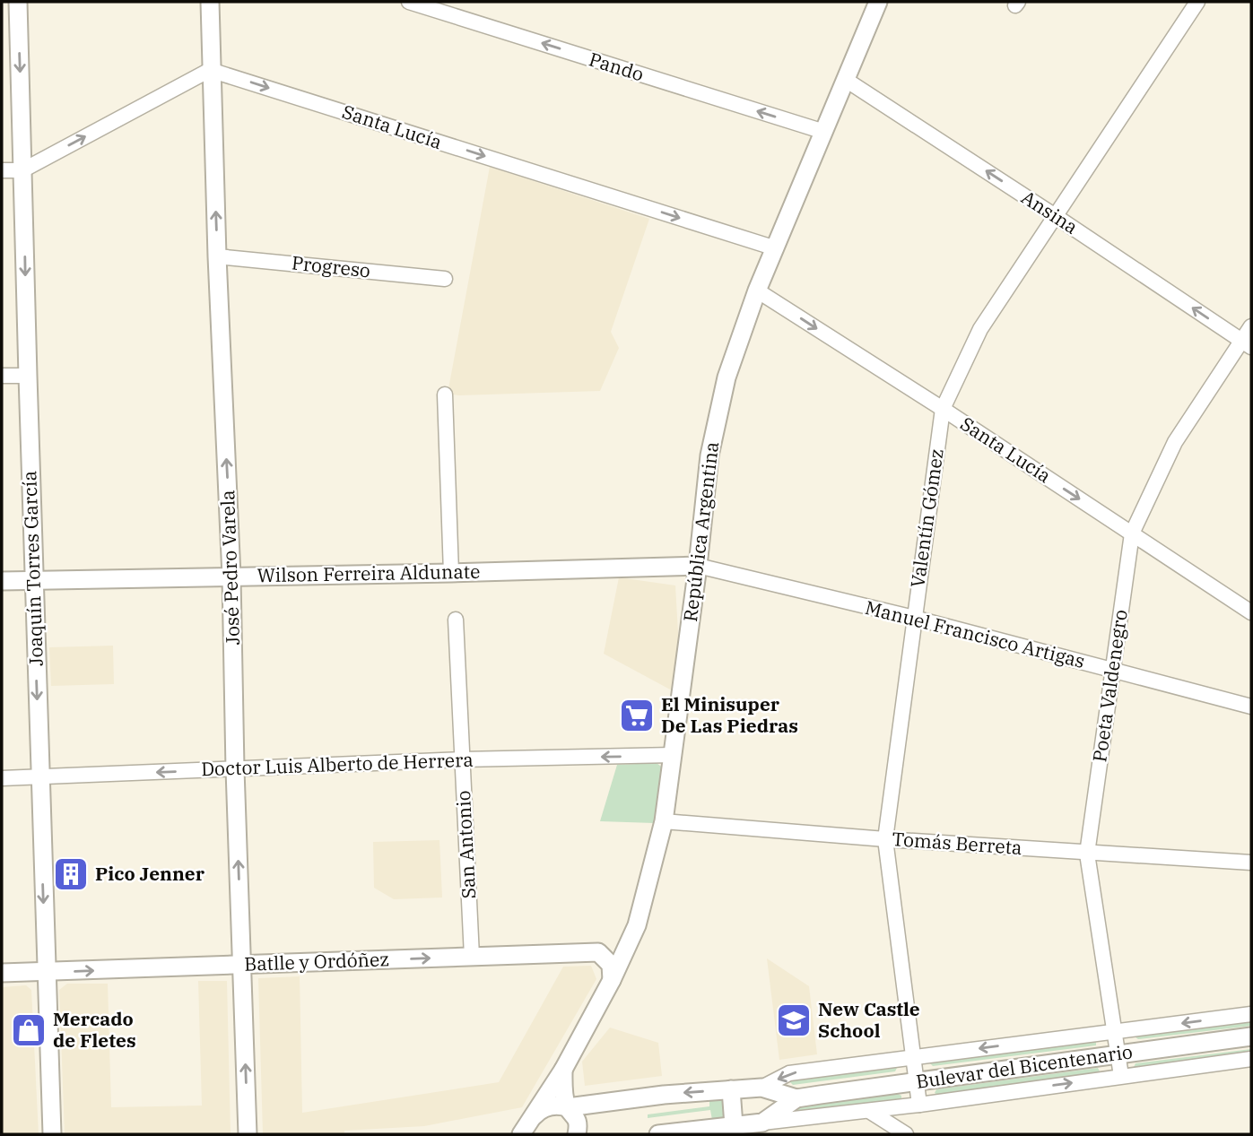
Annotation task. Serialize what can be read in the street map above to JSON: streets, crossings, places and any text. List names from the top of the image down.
{
  "streets": {
    "street": [
      "Pando",
      "Santa Lucía",
      "Ansina",
      "Progreso",
      "Valentín Gómez",
      "República Argentina",
      "José Pedro Varela",
      "Joaquín Torres García",
      "Wilson Ferreira Aldunate",
      "Manuel Francisco Artigas",
      "Poeta Valdenegro",
      "Doctor Luis Alberto de Herrera",
      "Tomás Berreta",
      "San Antonio",
      "Batlle y Ordóñez",
      "Bulevar del Bicentenario"
    ]
  },
  "crossings": [
    ["Pando", "República Argentina"],
    ["Santa Lucía", "Valentín Gómez"],
    ["Santa Lucía", "República Argentina"],
    ["Santa Lucía", "José Pedro Varela"],
    ["Santa Lucía", "Poeta Valdenegro"],
    ["Ansina", "Valentín Gómez"],
    ["Ansina", "República Argentina"],
    ["Ansina", "Poeta Valdenegro"],
    ["Progreso", "José Pedro Varela"],
    ["Valentín Gómez", "Manuel Francisco Artigas"],
    ["Valentín Gómez", "Tomás Berreta"],
    ["Valentín Gómez", "Bulevar del Bicentenario"],
    ["República Argentina", "Wilson Ferreira Aldunate"],
    ["República Argentina", "Manuel Francisco Artigas"],
    ["República Argentina", "Doctor Luis Alberto de Herrera"],
    ["República Argentina", "Tomás Berreta"],
    ["República Argentina", "Batlle y Ordóñez"],
    ["República Argentina", "Bulevar del Bicentenario"],
    ["José Pedro Varela", "Wilson Ferreira Aldunate"],
    ["José Pedro Varela", "Doctor Luis Alberto de Herrera"],
    ["José Pedro Varela", "Batlle y Ordóñez"],
    ["Joaquín Torres García", "Wilson Ferreira Aldunate"],
    ["Joaquín Torres García", "Doctor Luis Alberto de Herrera"],
    ["Joaquín Torres García", "Batlle y Ordóñez"],
    ["Wilson Ferreira Aldunate", "Manuel Francisco Artigas"],
    ["Manuel Francisco Artigas", "Poeta Valdenegro"],
    ["Poeta Valdenegro", "Tomás Berreta"],
    ["Poeta Valdenegro", "Bulevar del Bicentenario"],
    ["Doctor Luis Alberto de Herrera", "San Antonio"],
    ["San Antonio", "Batlle y Ordóñez"]
  ],
  "one_way": [
    "Pando",
    "Santa Lucía",
    "Ansina",
    "José Pedro Varela",
    "Joaquín Torres García",
    "Doctor Luis Alberto de Herrera",
    "Batlle y Ordóñez"
  ],
  "places": {
    "supermarket": ["El Minisuper De Las Piedras"],
    "building": ["Pico Jenner"],
    "school or university": ["New Castle School"],
    "shop": ["Mercado de Fletes"]
  }
}
